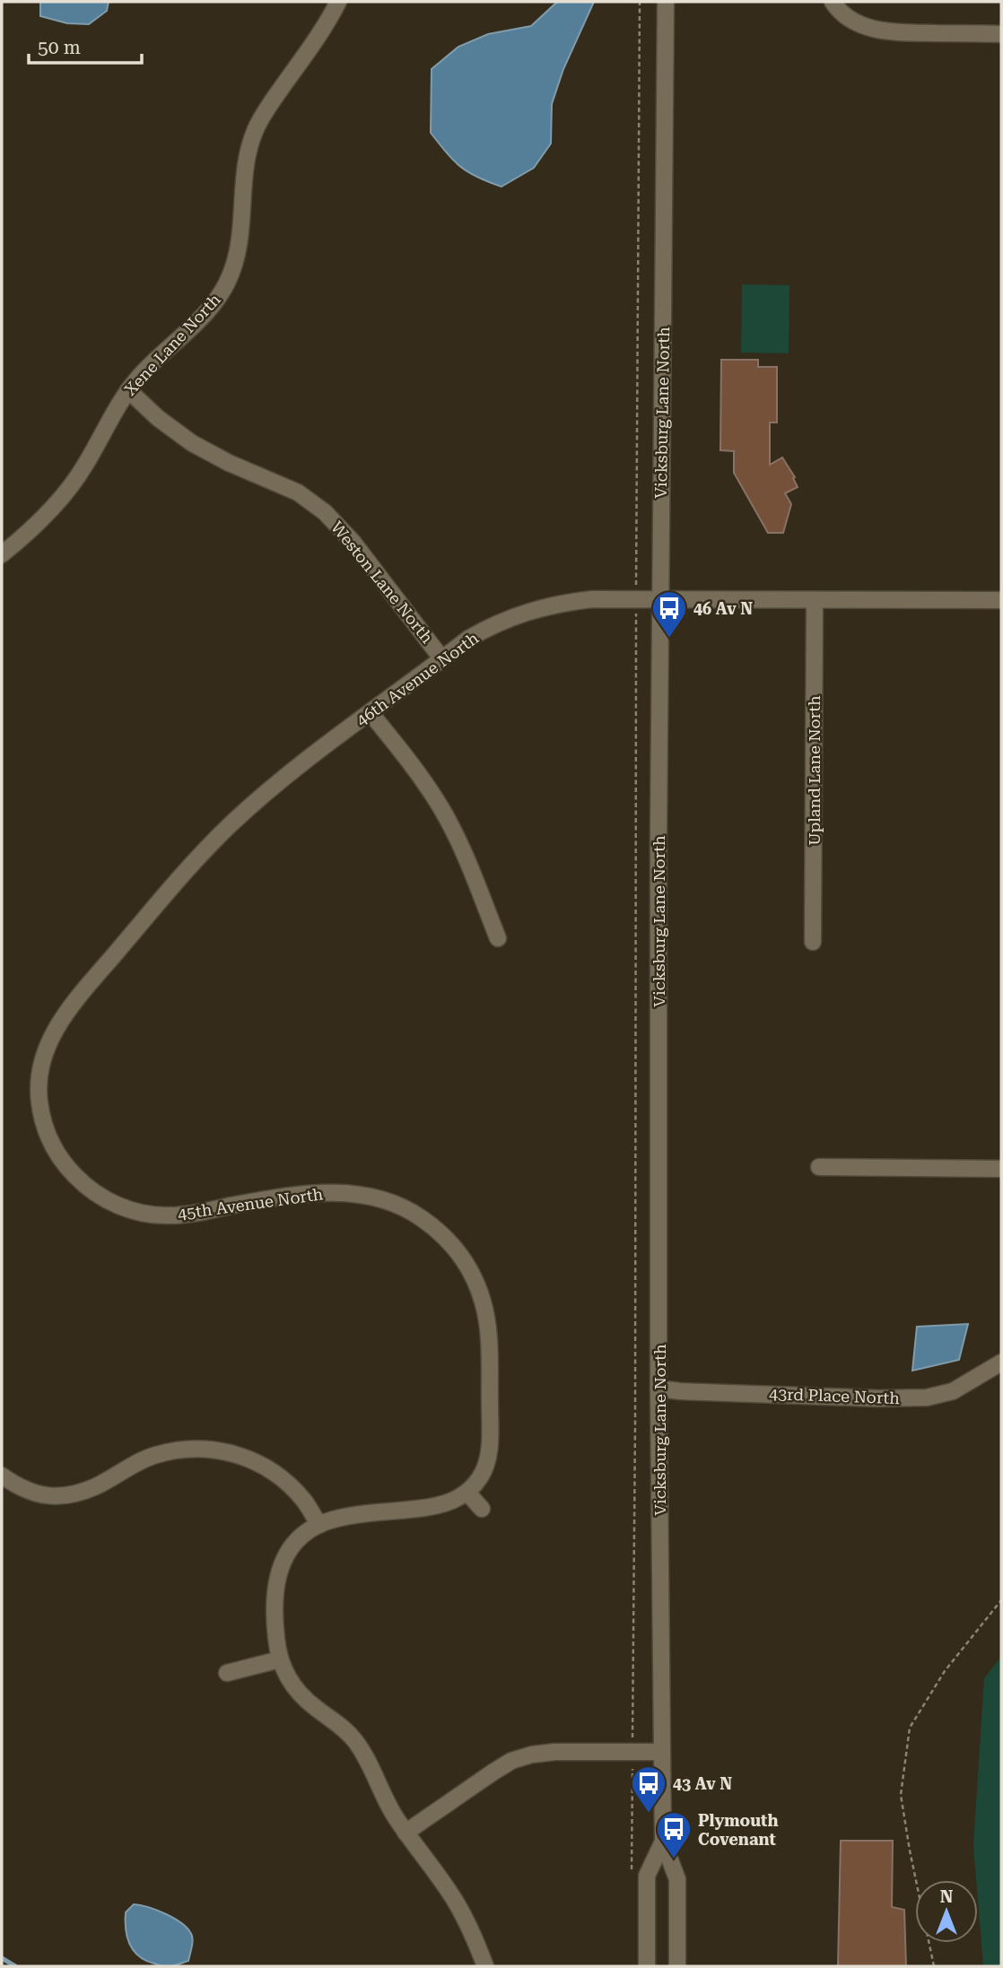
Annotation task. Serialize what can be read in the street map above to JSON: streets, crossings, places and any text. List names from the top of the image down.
{
  "streets": {
    "street": [
      "Xene Lane North",
      "Vicksburg Lane North",
      "Weston Lane North",
      "46th Avenue North",
      "Upland Lane North",
      "45th Avenue North",
      "43rd Place North"
    ]
  },
  "crossings": [
    ["Xene Lane North", "Weston Lane North"],
    ["Vicksburg Lane North", "46th Avenue North"],
    ["Vicksburg Lane North", "43rd Place North"],
    ["Weston Lane North", "46th Avenue North"],
    ["46th Avenue North", "Upland Lane North"],
    ["46th Avenue North", "45th Avenue North"]
  ],
  "places": {
    "bus stop": ["46 Av N", "43 Av N", "Plymouth Covenant"]
  },
  "scale_bar": "50 m",
  "north": "top"
}
